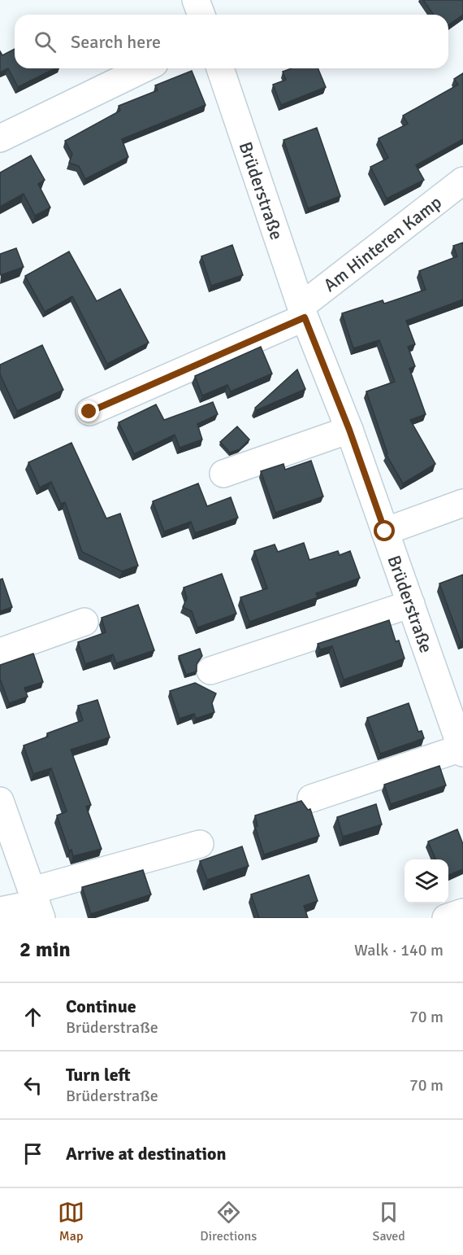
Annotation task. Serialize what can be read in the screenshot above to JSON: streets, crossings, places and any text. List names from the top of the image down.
{
  "streets": {
    "street": ["Brüderstraße", "Am Hinteren Kamp"]
  },
  "crossings": [
    ["Brüderstraße", "Am Hinteren Kamp"]
  ],
  "page": {
    "search": "Search here",
    "heading": ["2 min", "Walk · 140 m"],
    "list": [
      ["Continue", "Brüderstraße", "70 m"],
      ["Turn left", "Brüderstraße", "70 m"],
      "Arrive at destination"
    ],
    "nav": ["Map", "Directions", "Saved"]
  }
}
